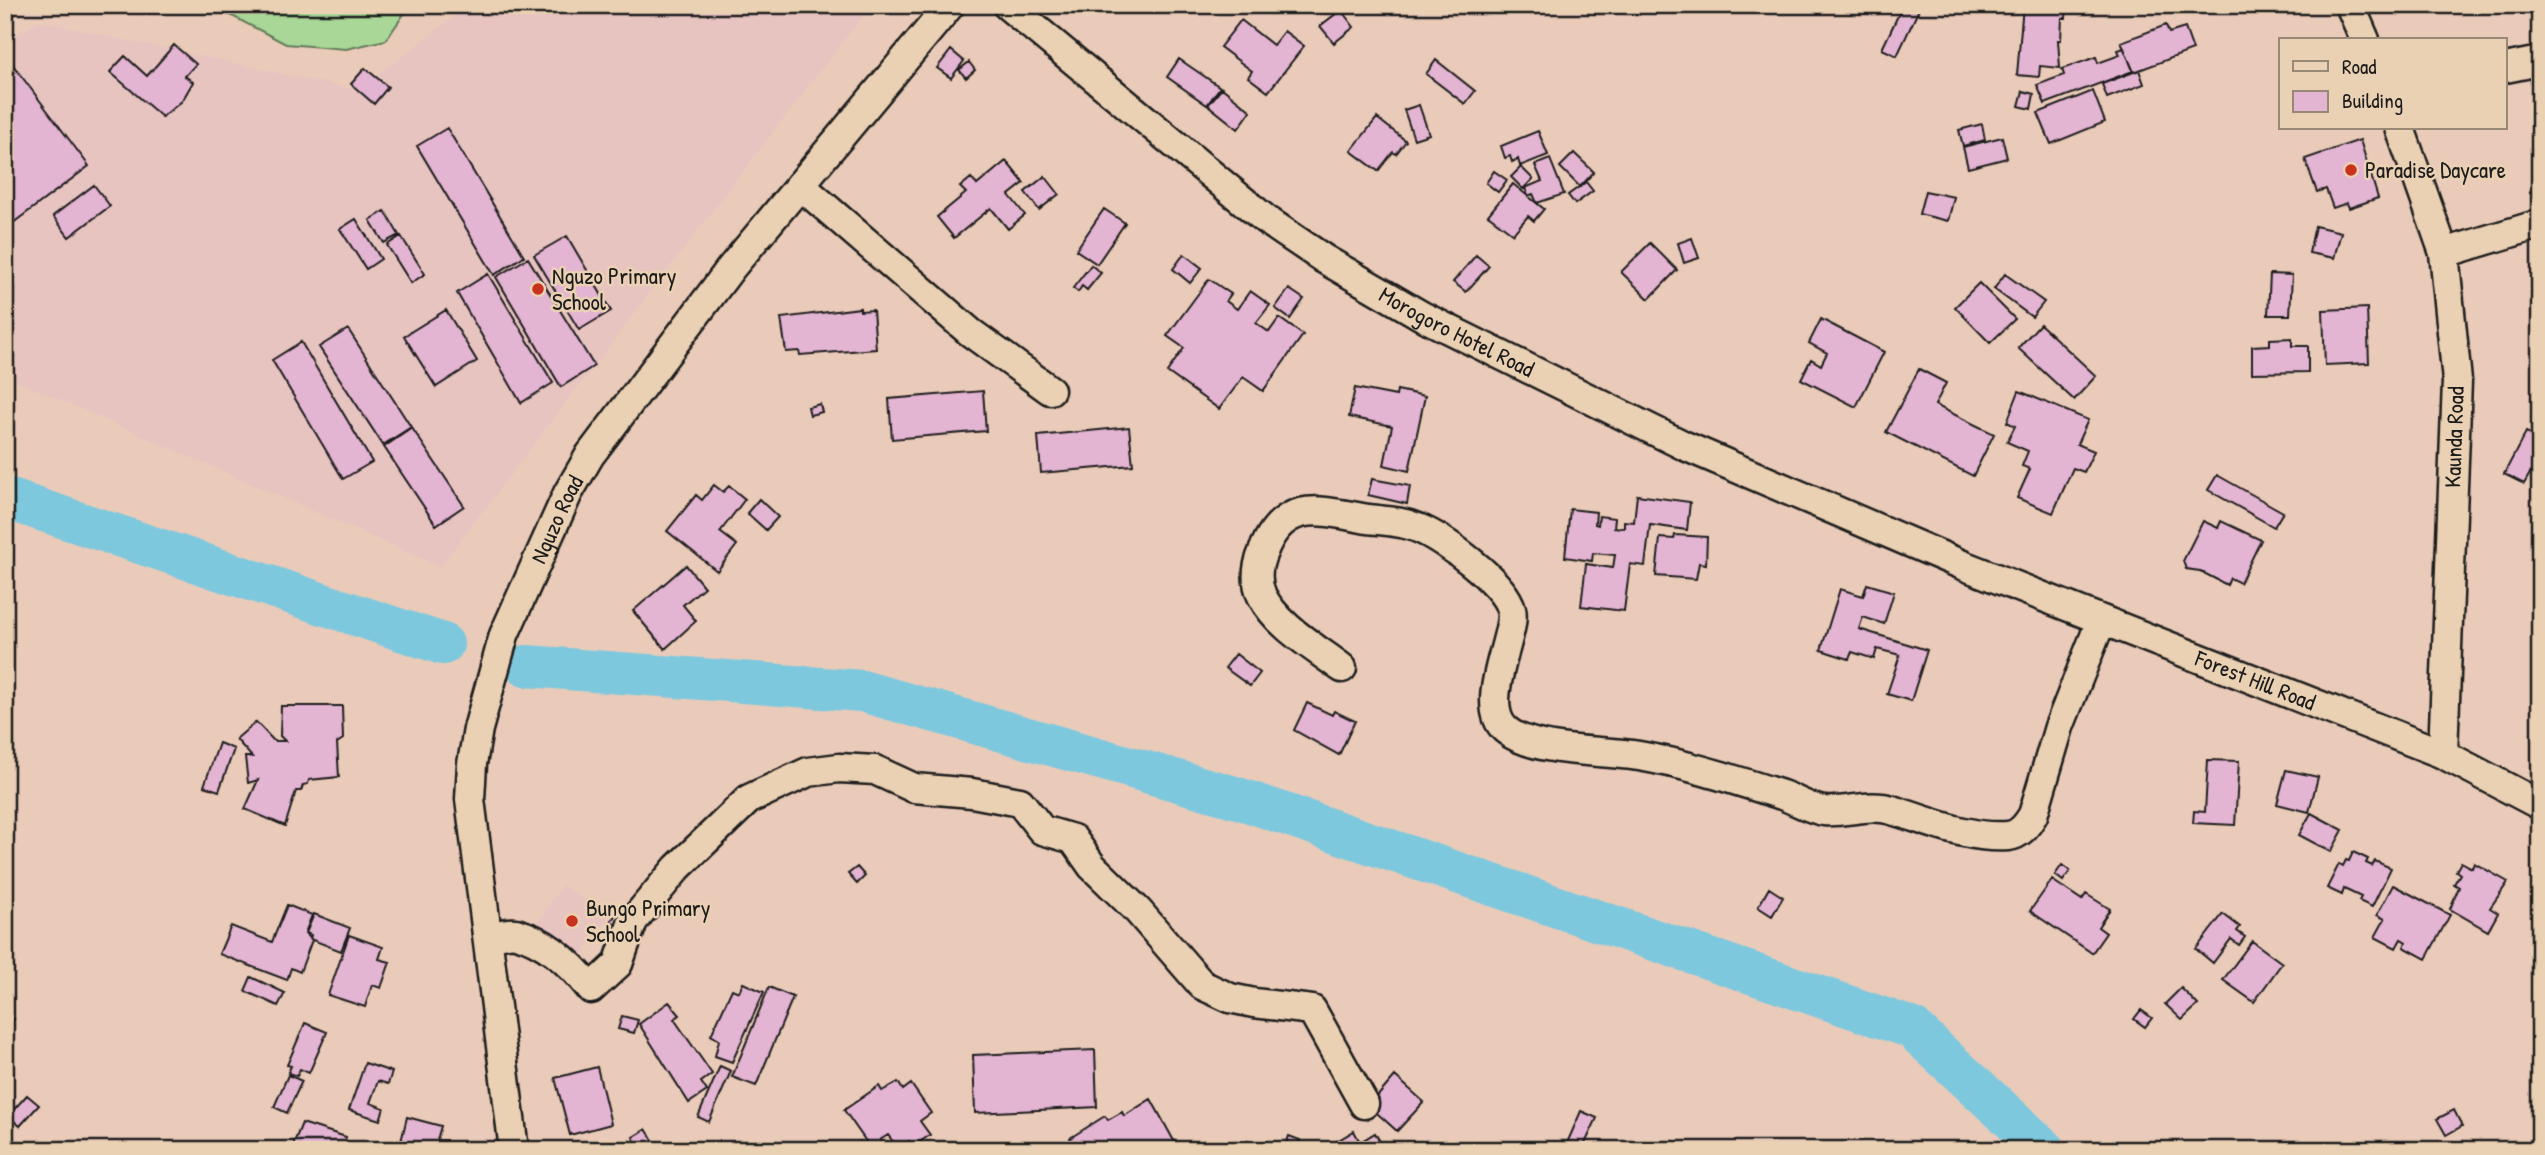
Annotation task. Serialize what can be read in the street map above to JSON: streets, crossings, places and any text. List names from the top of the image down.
{
  "streets": {
    "street": [
      "Morogoro Hotel Road",
      "Kaunda Road",
      "Nguzo Road",
      "Forest Hill Road"
    ]
  },
  "crossings": [
    ["Morogoro Hotel Road", "Forest Hill Road"],
    ["Kaunda Road", "Forest Hill Road"]
  ],
  "places": ["Paradise Daycare", "Nguzo Primary School", "Bungo Primary School"],
  "legend": ["Road", "Building"]
}
